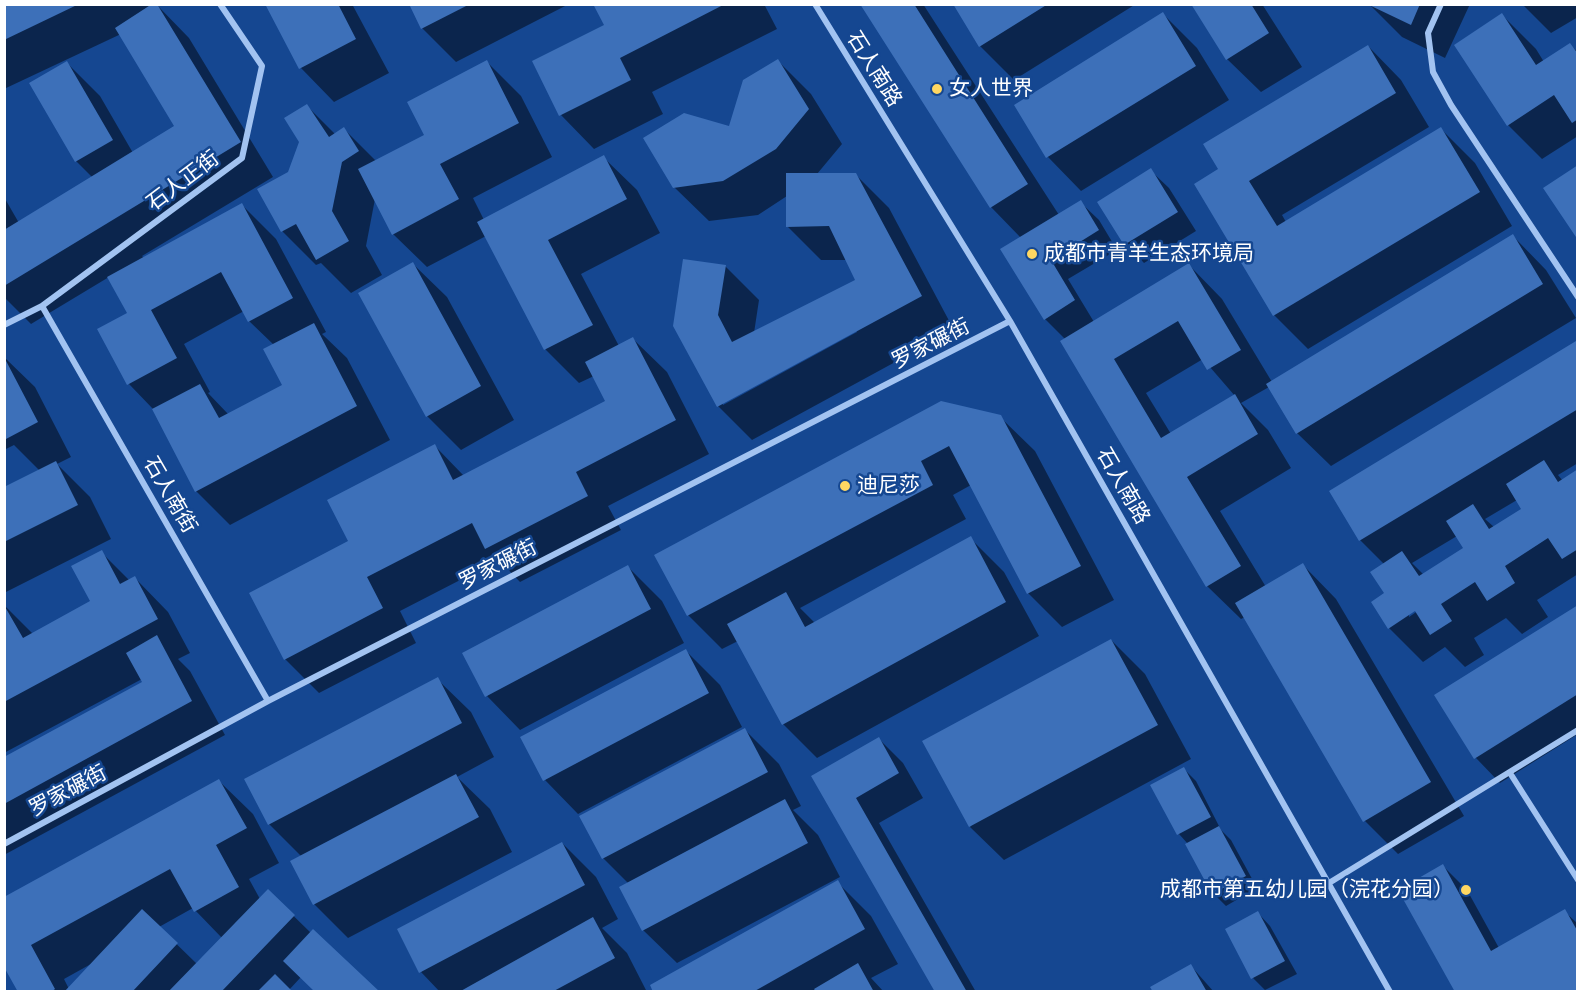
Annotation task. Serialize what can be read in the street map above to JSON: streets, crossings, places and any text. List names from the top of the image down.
{
  "streets": {
    "street": [
      "石人南路",
      "石人正街",
      "罗家碾街",
      "石人南街"
    ]
  },
  "crossings": [
    ["石人南路", "罗家碾街"],
    ["石人正街", "石人南街"],
    ["罗家碾街", "石人南街"]
  ],
  "places": [
    "女人世界",
    "成都市青羊生态环境局",
    "迪尼莎",
    "成都市第五幼儿园（浣花分园）"
  ]
}
